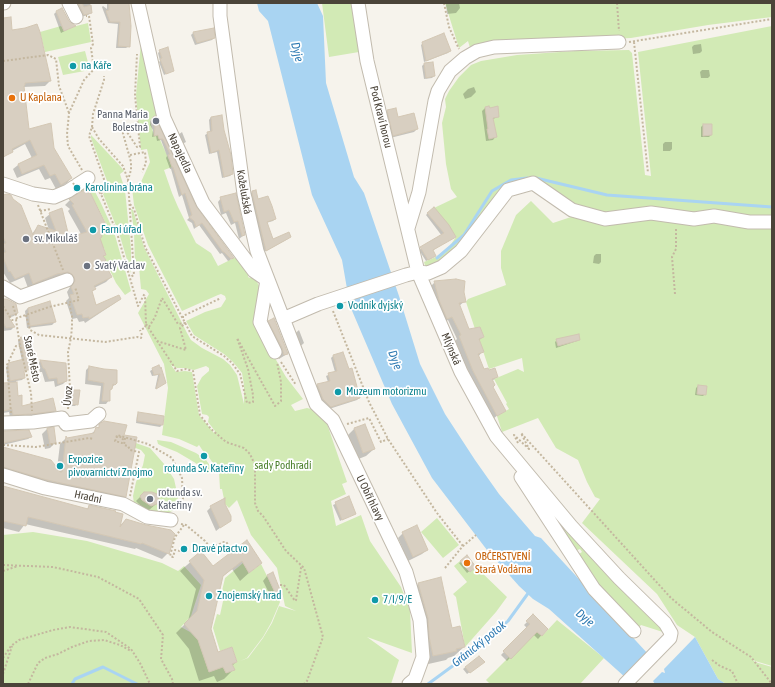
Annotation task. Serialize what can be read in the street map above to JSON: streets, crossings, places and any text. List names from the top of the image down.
{
  "streets": {
    "street": [
      "Pod Kraví horou",
      "Napajedla",
      "Koželužská",
      "Mlýnská",
      "Úvoz",
      "Hradní",
      "U Obří hlavy"
    ],
    "path": ["Staré Město"]
  },
  "crossings": [
    ["Pod Kraví horou", "Mlýnská"],
    ["Napajedla", "Koželužská"],
    ["Koželužská", "U Obří hlavy"],
    ["Staré Město", "Úvoz"]
  ],
  "water": ["Dyje", "Gránický potok"],
  "parks": ["sady Podhradí"],
  "places": [
    "na Káře",
    "U Kaplana",
    "Panna Maria Bolestná",
    "Karolínina brána",
    "Farní úřad",
    "sv. Mikuláš",
    "Svatý Václav",
    "Vodník dyjský",
    "Muzeum motorizmu",
    "rotunda Sv. Kateřiny",
    "Expozice pivovarnictví Znojmo",
    "rotunda sv. Kateřiny",
    "Dravé ptactvo",
    "OBČERSTVENÍ Stará Vodárna",
    "Znojemský hrad",
    "7/I/9/E"
  ]
}
